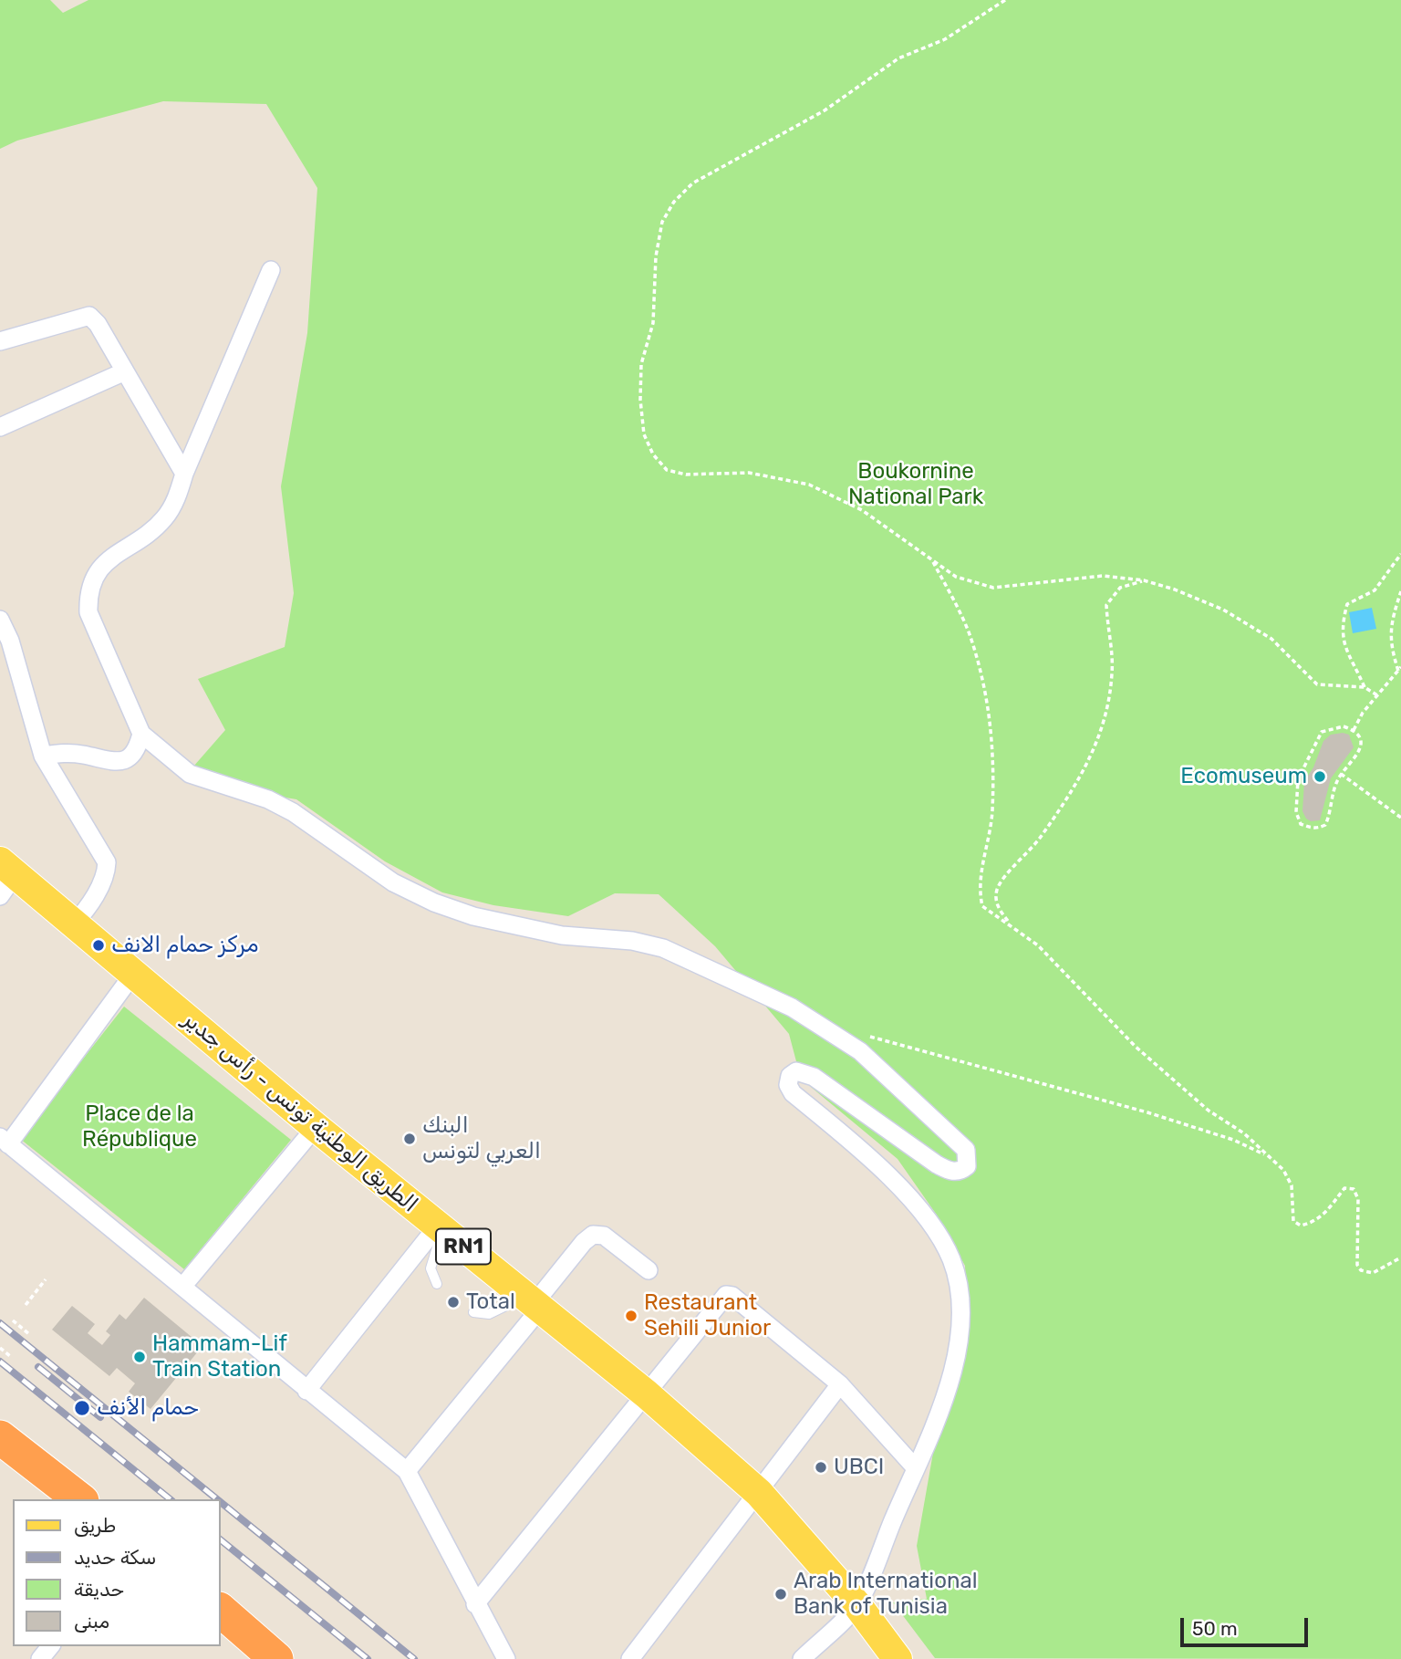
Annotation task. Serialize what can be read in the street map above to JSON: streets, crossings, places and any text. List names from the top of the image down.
{
  "streets": {
    "main road": ["الطريق الوطنية تونس - رأس جدير", "RN1"]
  },
  "parks": ["Boukornine National Park", "Place de la République"],
  "places": [
    "Ecomuseum",
    "مركز حمام الانف",
    "البنك العربي لتونس",
    "Total",
    "Restaurant Sehili Junior",
    "Hammam-Lif Train Station",
    "حمام الأنف",
    "UBCI",
    "Arab International Bank of Tunisia"
  ],
  "legend": [
    "طريق",
    "سكة حديد",
    "حديقة",
    "مبنى"
  ],
  "scale_bar": "50 m"
}
